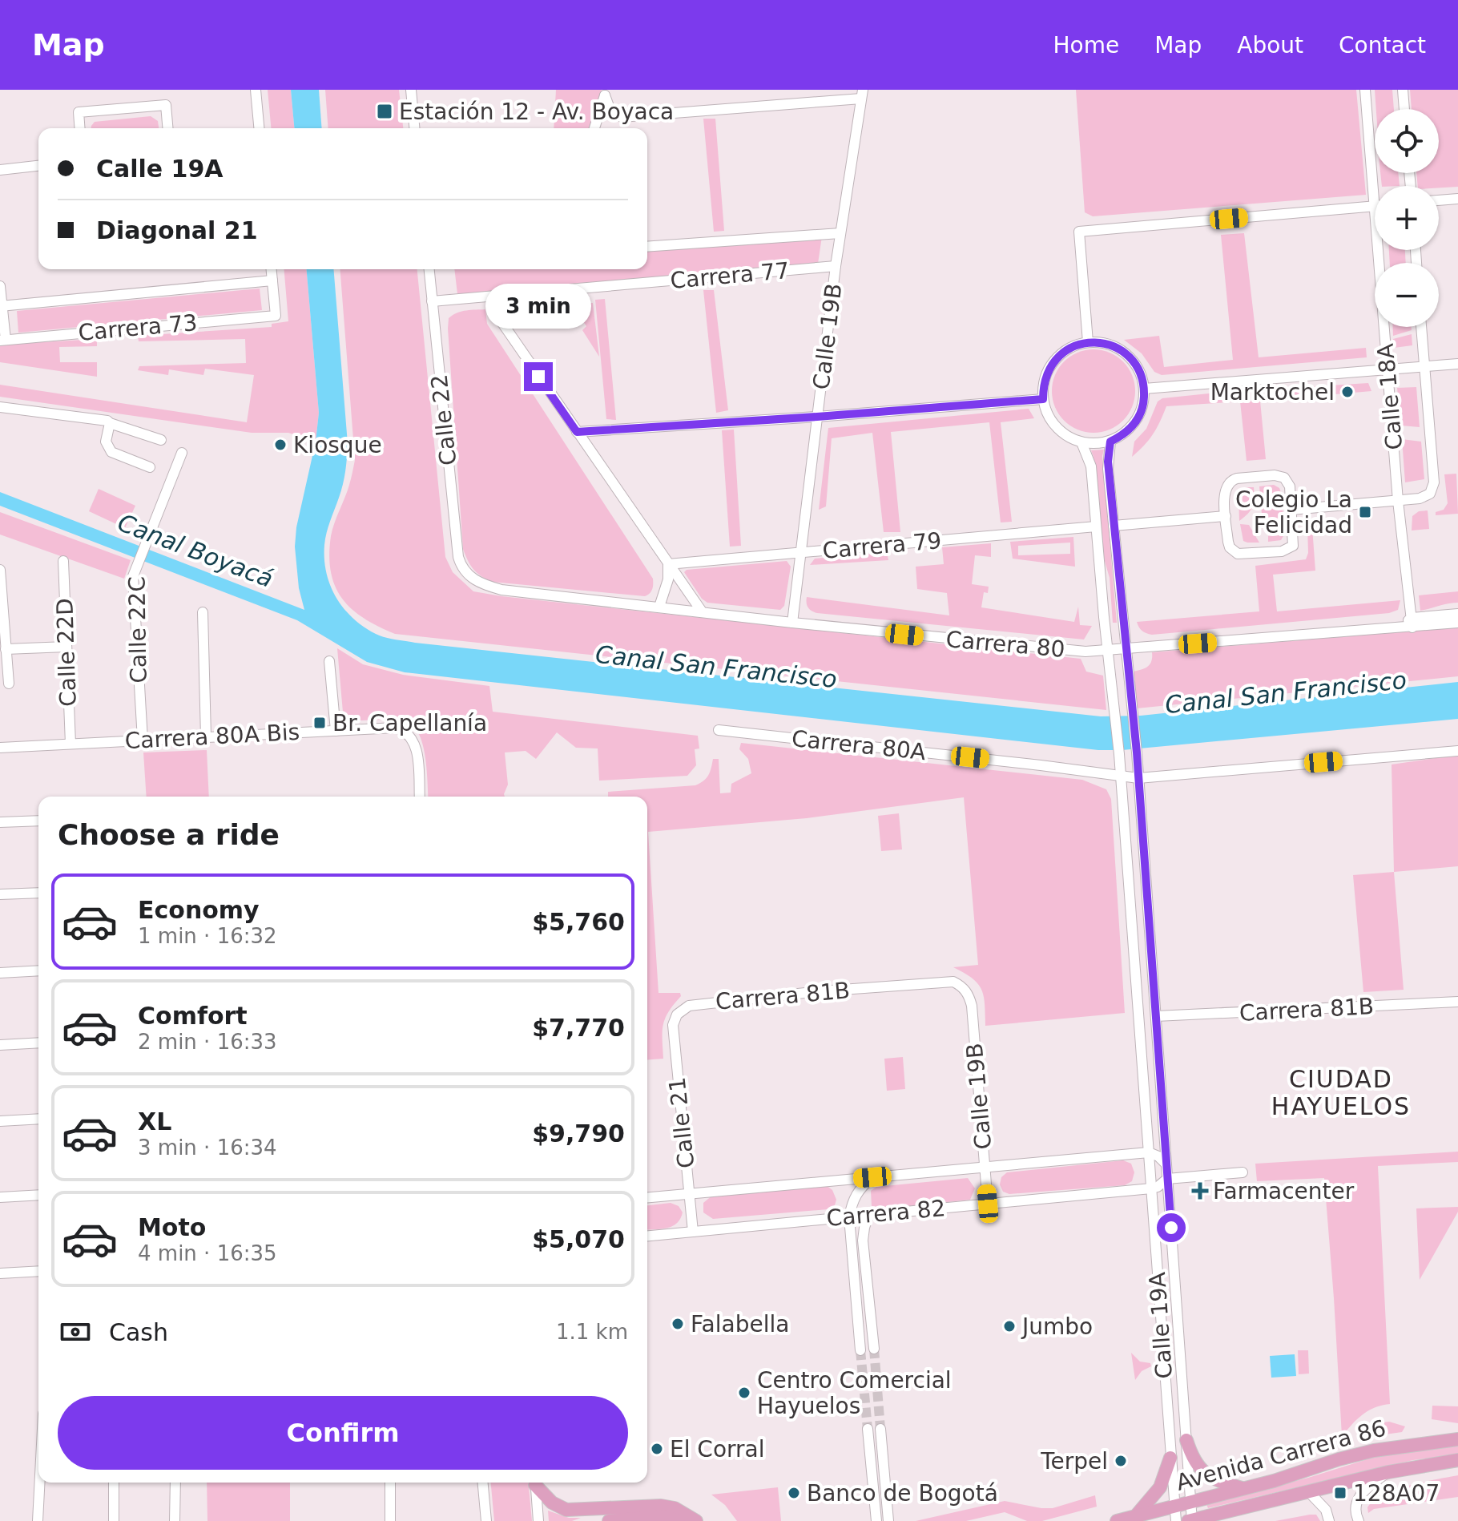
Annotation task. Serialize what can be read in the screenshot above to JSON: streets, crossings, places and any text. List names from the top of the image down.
{
  "streets": {
    "main road": ["Avenida Carrera 86"],
    "street": [
      "Carrera 77",
      "Carrera 73",
      "Calle 19B",
      "Calle 18A",
      "Calle 22",
      "Carrera 79",
      "Calle 22C",
      "Carrera 80",
      "Calle 22D",
      "Carrera 80A Bis",
      "Carrera 80A",
      "Carrera 81B",
      "Calle 21",
      "Carrera 82",
      "Calle 19A"
    ]
  },
  "crossings": [
    ["Carrera 77", "Calle 19B"],
    ["Carrera 77", "Calle 22"],
    ["Calle 19B", "Carrera 79"],
    ["Calle 19B", "Carrera 80"],
    ["Calle 19B", "Carrera 81B"],
    ["Calle 19B", "Carrera 82"],
    ["Calle 18A", "Carrera 80"],
    ["Calle 22", "Carrera 80"],
    ["Carrera 79", "Calle 19A"],
    ["Calle 22C", "Carrera 80A Bis"],
    ["Carrera 80", "Calle 19A"],
    ["Calle 22D", "Carrera 80A Bis"],
    ["Carrera 80A", "Calle 19A"],
    ["Carrera 81B", "Calle 21"],
    ["Carrera 81B", "Calle 19A"],
    ["Calle 21", "Carrera 82"],
    ["Carrera 82", "Calle 19A"],
    ["Calle 19A", "Avenida Carrera 86"]
  ],
  "districts": ["CIUDAD HAYUELOS"],
  "water": ["Canal Boyacá", "Canal San Francisco"],
  "places": {
    "transit": [
      "Estación 12 - Av. Boyaca",
      "Colegio La Felicidad",
      "Br. Capellanía",
      "128A07"
    ],
    "other": [
      "Marktochel",
      "Kiosque",
      "Falabella",
      "Jumbo",
      "Centro Comercial Hayuelos",
      "El Corral",
      "Terpel",
      "Banco de Bogotá"
    ],
    "health": ["Farmacenter"]
  },
  "page": {
    "header": "Map",
    "nav": [
      "Home",
      "Map",
      "About",
      "Contact"
    ],
    "map_buttons": ["+", "−"],
    "banner": ["Calle 19A", "Diagonal 21"],
    "bubble": "3 min",
    "heading": "Choose a ride",
    "list": [
      {
        "name": "Economy",
        "note": "1 min · 16:32",
        "value": "$5,760"
      },
      {
        "name": "Comfort",
        "note": "2 min · 16:33",
        "value": "$7,770"
      },
      {
        "name": "XL",
        "note": "3 min · 16:34",
        "value": "$9,790"
      },
      {
        "name": "Moto",
        "note": "4 min · 16:35",
        "value": "$5,070"
      }
    ],
    "pay": ["Cash", "1.1 km"],
    "buttons": "Confirm"
  }
}
